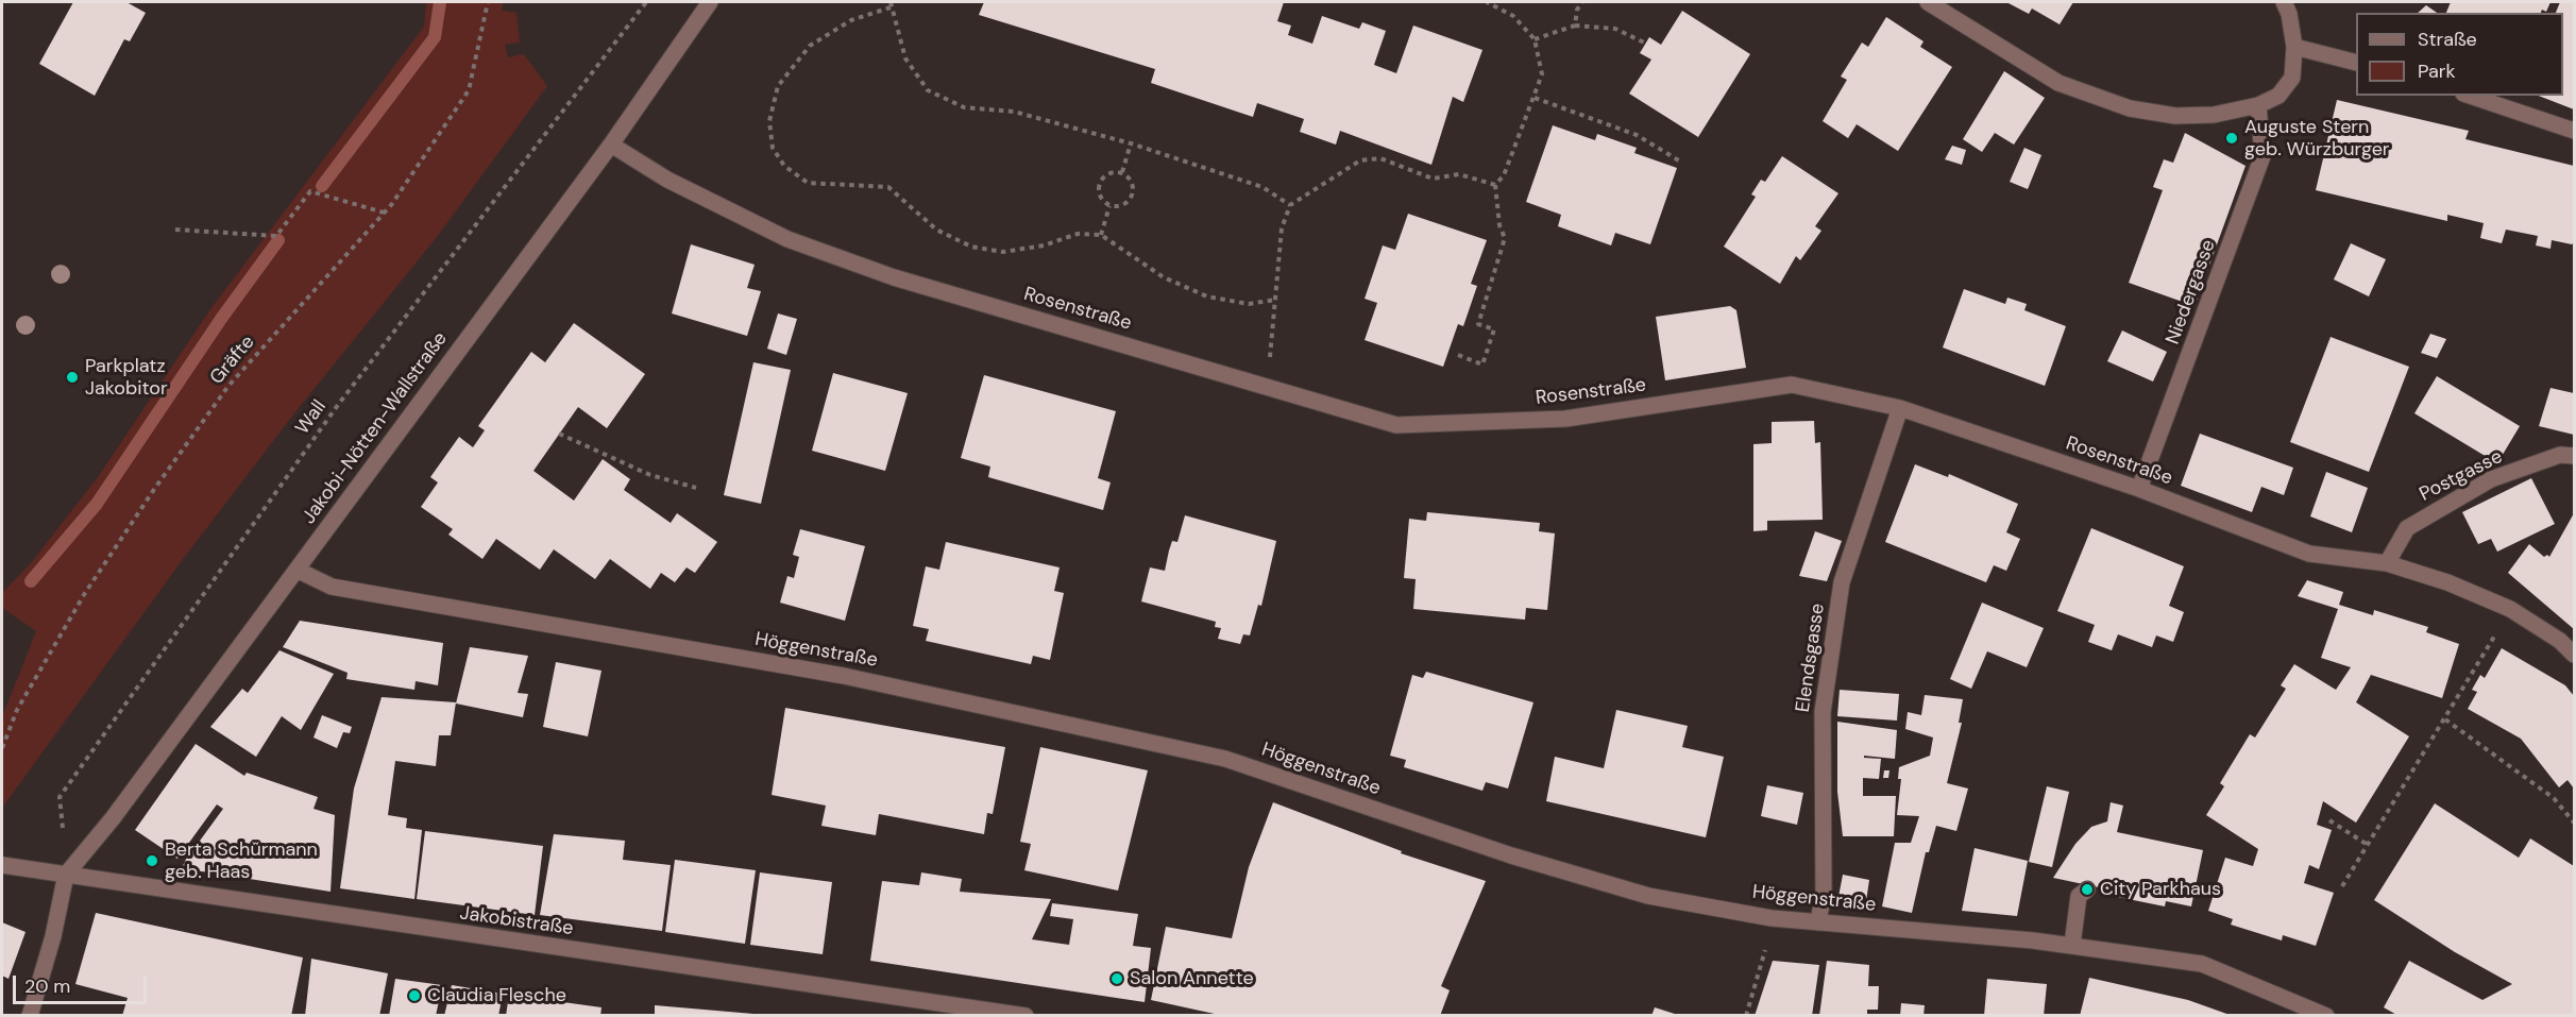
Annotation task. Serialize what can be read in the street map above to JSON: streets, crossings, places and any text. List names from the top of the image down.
{
  "streets": {
    "street": [
      "Niedergasse",
      "Rosenstraße",
      "Jakobi-Nötten-Wallstraße",
      "Postgasse",
      "Höggenstraße",
      "Elendsgasse",
      "Jakobistraße"
    ],
    "path": ["Gräfte", "Wall"]
  },
  "crossings": [
    ["Niedergasse", "Rosenstraße"],
    ["Rosenstraße", "Jakobi-Nötten-Wallstraße"],
    ["Rosenstraße", "Postgasse"],
    ["Rosenstraße", "Elendsgasse"],
    ["Wall", "Jakobi-Nötten-Wallstraße"],
    ["Wall", "Jakobistraße"],
    ["Jakobi-Nötten-Wallstraße", "Höggenstraße"],
    ["Jakobi-Nötten-Wallstraße", "Jakobistraße"],
    ["Höggenstraße", "Elendsgasse"]
  ],
  "places": [
    "Auguste Stern geb. Würzburger",
    "Parkplatz Jakobitor",
    "Berta Schürmann geb. Haas",
    "City Parkhaus",
    "Salon Annette",
    "Claudia Flesche"
  ],
  "legend": ["Straße", "Park"],
  "scale_bar": "20 m"
}
